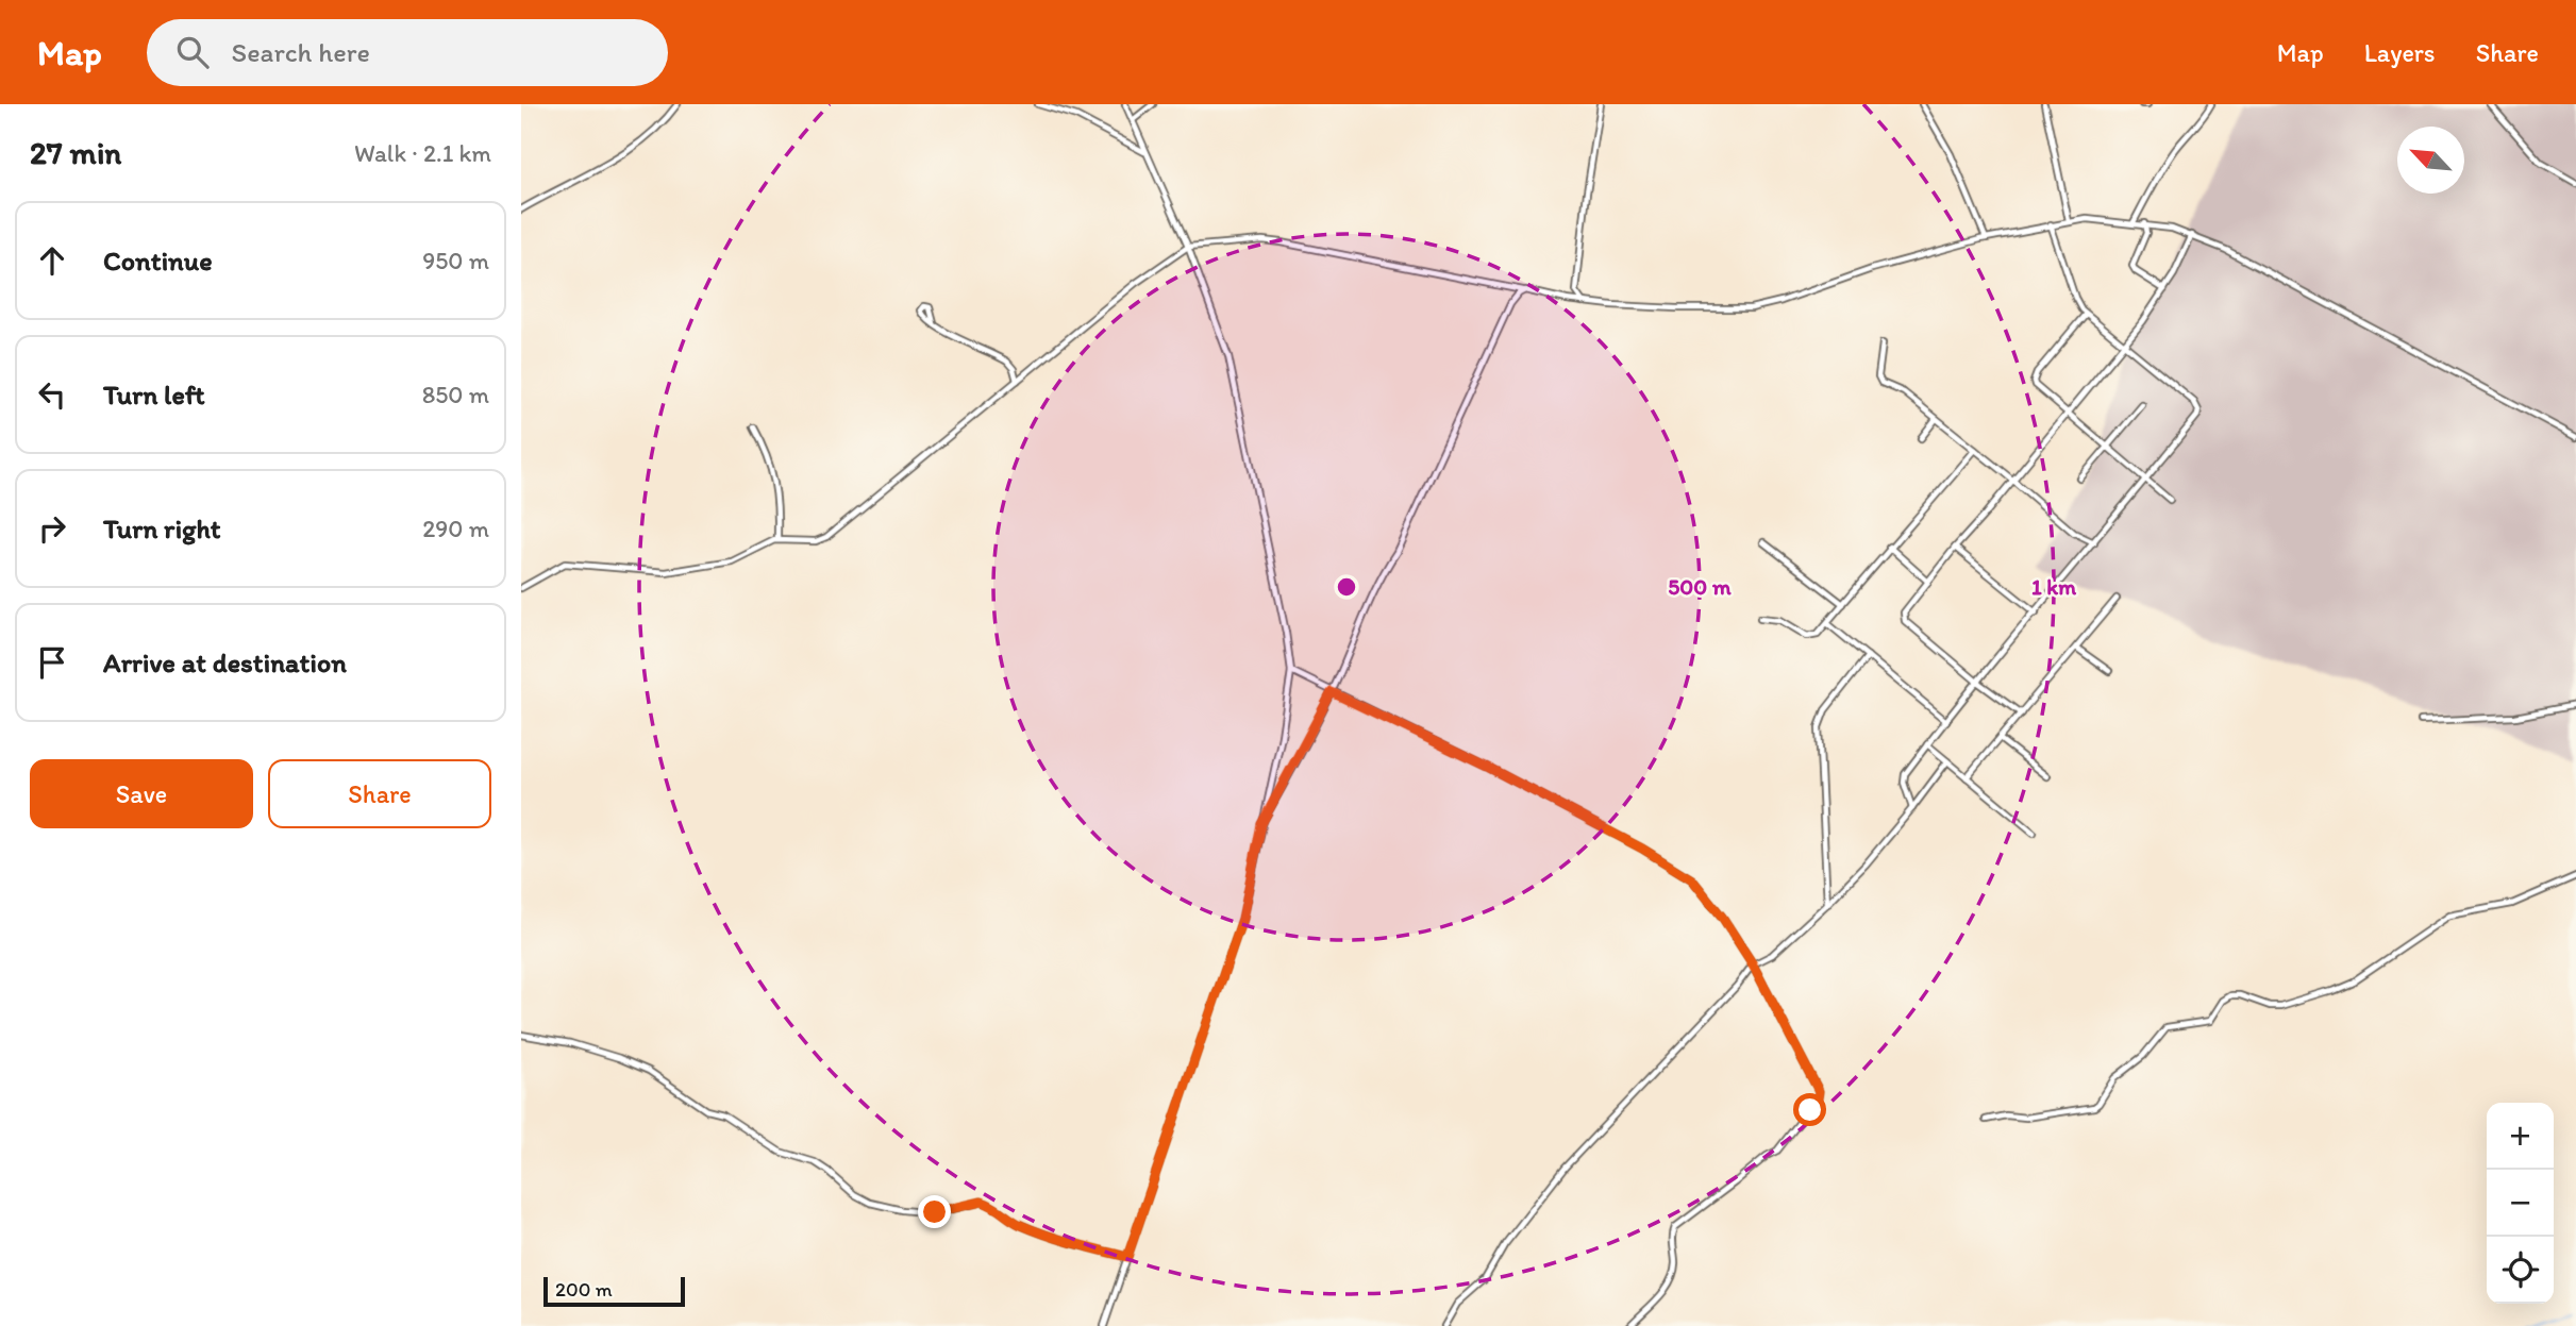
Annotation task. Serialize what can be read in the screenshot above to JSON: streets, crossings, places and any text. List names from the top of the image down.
{
  "scale_bar": "200 m",
  "north": "top left",
  "page": {
    "header": "Map",
    "search": "Search here",
    "nav": ["Map", "Layers", "Share"],
    "heading": ["27 min", "Walk · 2.1 km"],
    "list": [
      ["Continue", "950 m"],
      ["Turn left", "850 m"],
      ["Turn right", "290 m"],
      "Arrive at destination"
    ],
    "buttons": ["Save", "Share"],
    "map_buttons": ["+", "−"],
    "scale": "200 m"
  },
  "rings": ["500 m", "1 km"]
}
